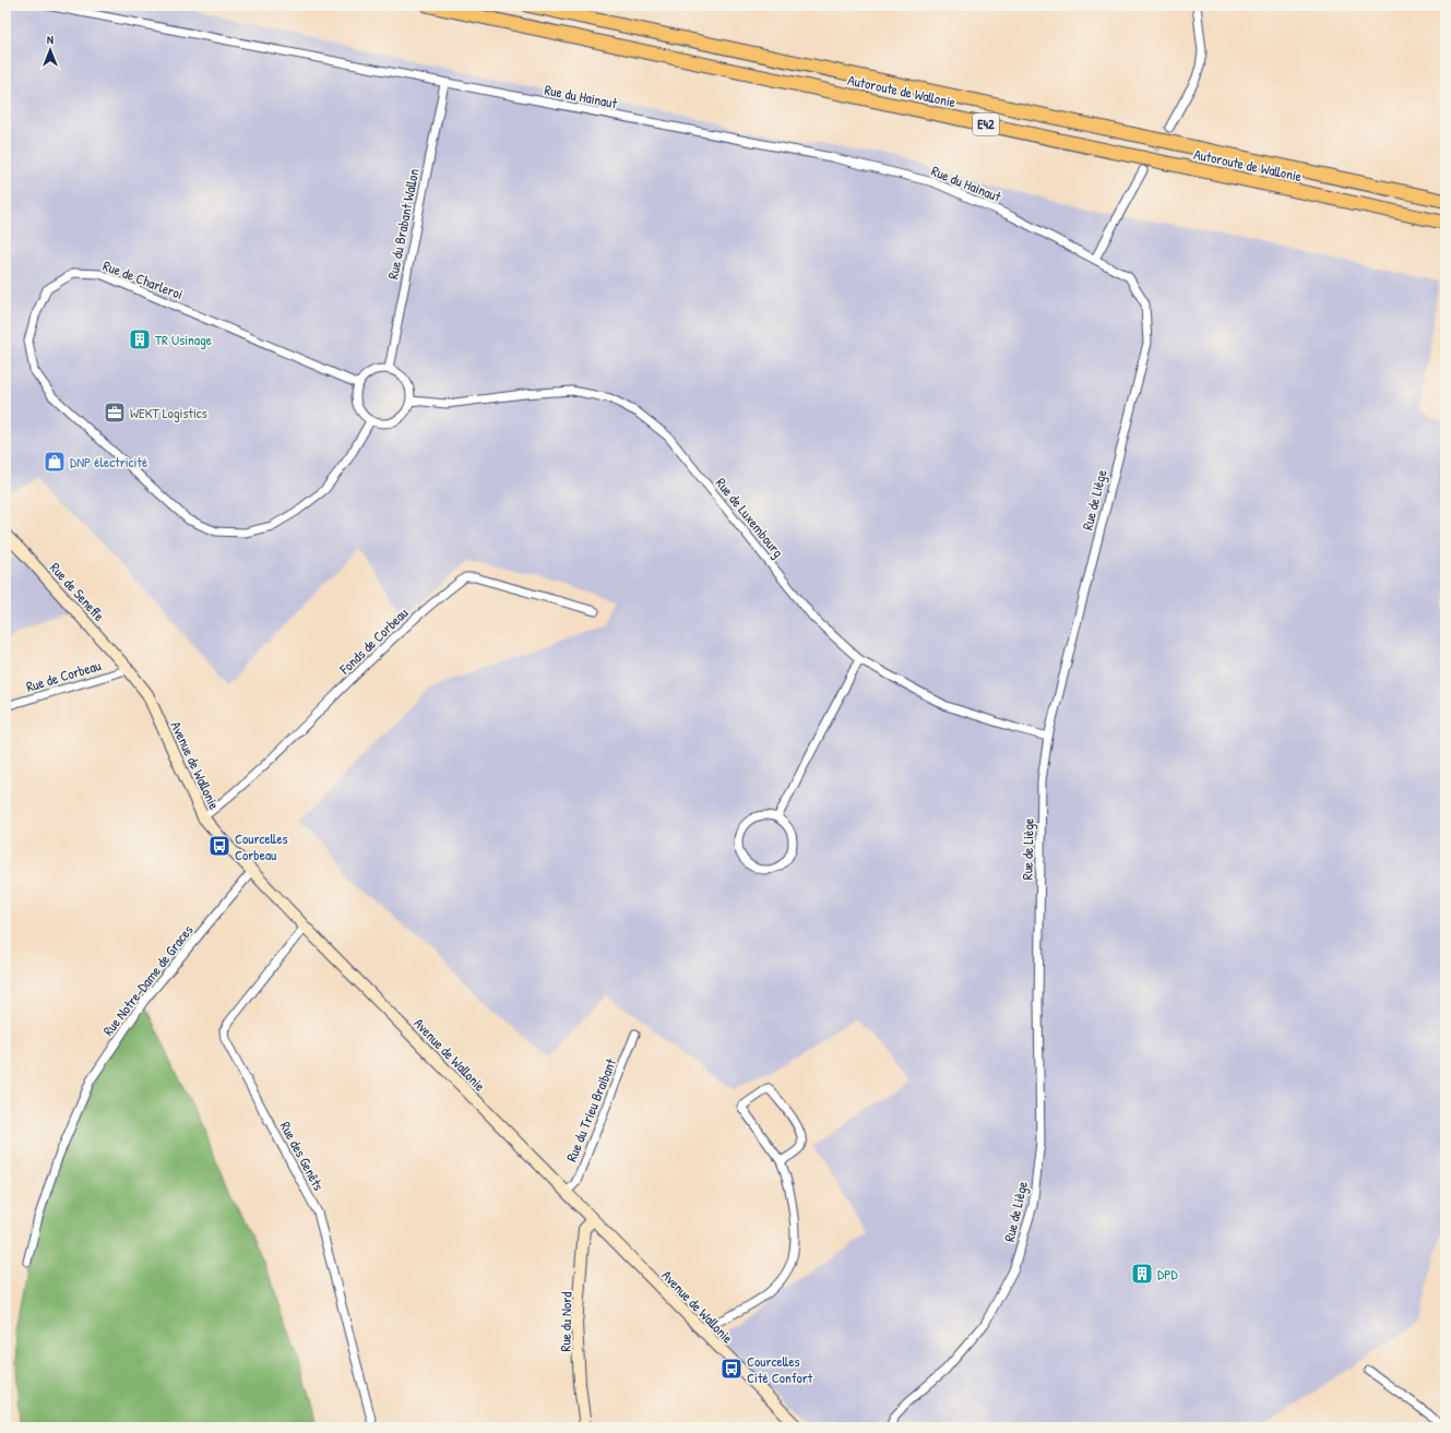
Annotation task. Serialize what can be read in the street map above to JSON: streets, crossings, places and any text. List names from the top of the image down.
{
  "streets": {
    "highway": ["Autoroute de Wallonie", "E42"],
    "street": [
      "Rue du Hainaut",
      "Rue du Brabant Wallon",
      "Rue de Charleroi",
      "Rue de Liège",
      "Rue de Luxembourg",
      "Rue de Seneffe",
      "Fonds de Corbeau",
      "Rue de Corbeau",
      "Avenue de Wallonie",
      "Rue Notre-Dame de Graces",
      "Rue du Trieu Braibant",
      "Rue des Genêts",
      "Rue du Nord"
    ]
  },
  "crossings": [
    ["Rue du Hainaut", "Rue du Brabant Wallon"],
    ["Rue du Hainaut", "Rue de Liège"],
    ["Rue du Brabant Wallon", "Rue de Charleroi"],
    ["Rue du Brabant Wallon", "Rue de Luxembourg"],
    ["Rue de Charleroi", "Rue de Luxembourg"],
    ["Rue de Liège", "Rue de Luxembourg"],
    ["Rue de Seneffe", "Rue de Corbeau"],
    ["Rue de Seneffe", "Avenue de Wallonie"],
    ["Fonds de Corbeau", "Avenue de Wallonie"],
    ["Rue de Corbeau", "Avenue de Wallonie"],
    ["Avenue de Wallonie", "Rue Notre-Dame de Graces"],
    ["Avenue de Wallonie", "Rue du Trieu Braibant"],
    ["Avenue de Wallonie", "Rue des Genêts"],
    ["Avenue de Wallonie", "Rue du Nord"]
  ],
  "places": {
    "building": ["TR Usinage", "DPD"],
    "office": ["WEKT Logistics"],
    "shop": ["DNP électricité"],
    "bus stop": ["Courcelles Corbeau", "Courcelles Cité Confort"]
  },
  "north": "top"
}
